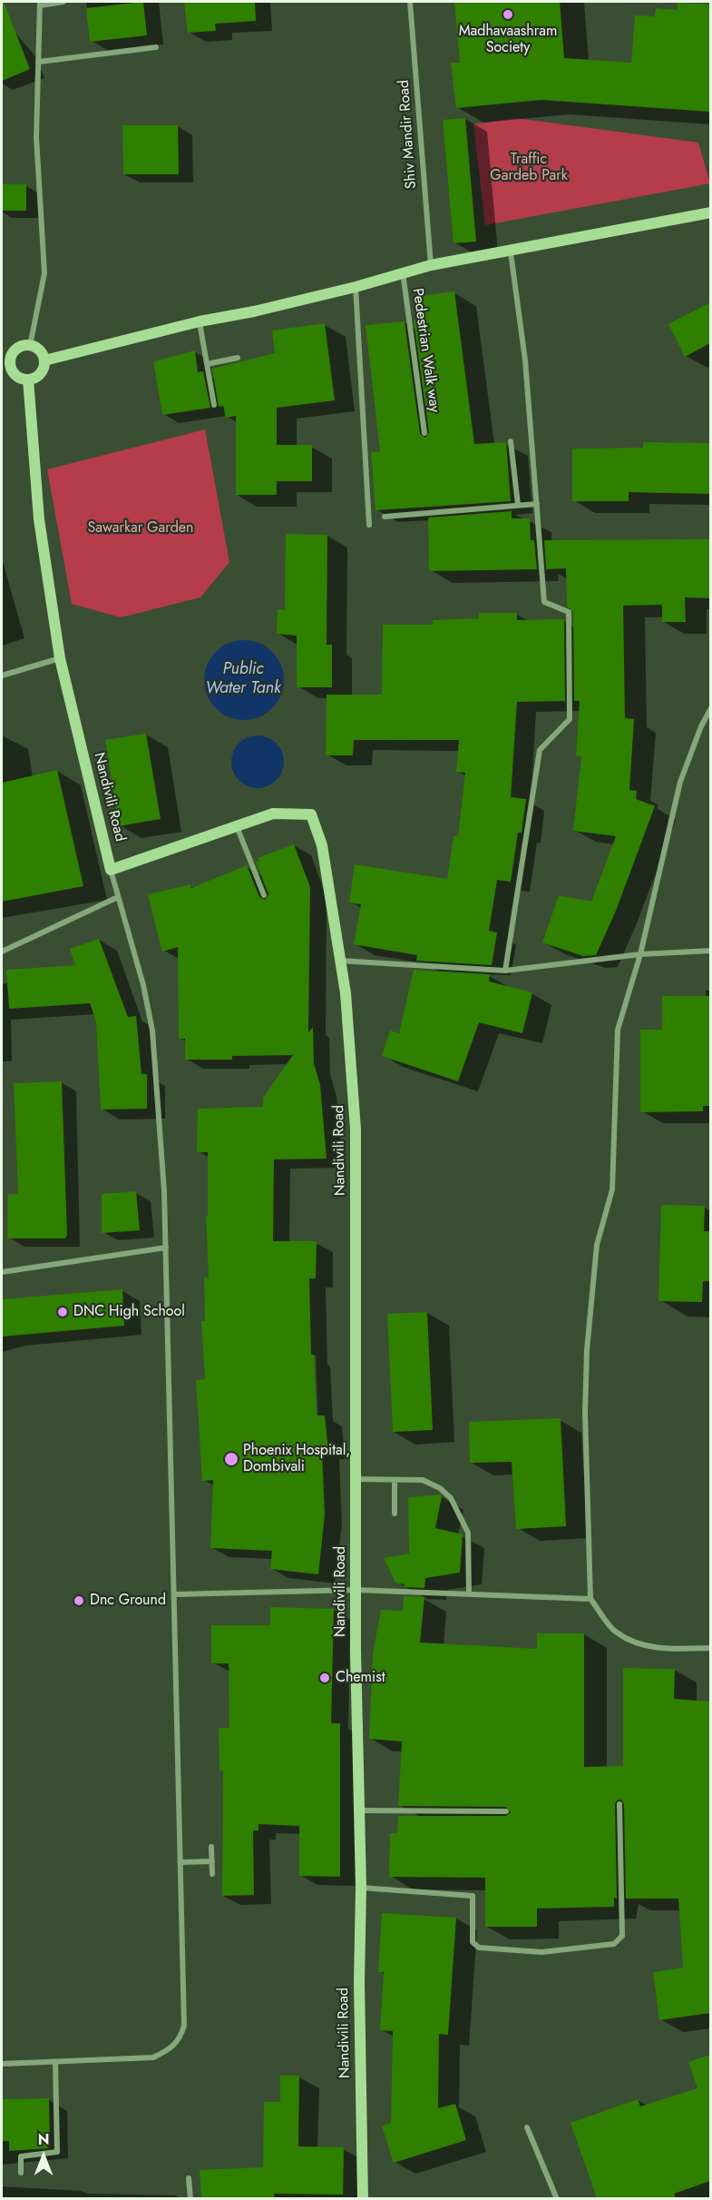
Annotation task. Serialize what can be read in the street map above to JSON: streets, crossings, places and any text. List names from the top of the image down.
{
  "streets": {
    "street": ["Shiv Mandir Road", "Pedestrian Walk way", "Nandivili Road"]
  },
  "water": ["Public Water Tank"],
  "parks": ["Traffic Gardeb Park", "Sawarkar Garden"],
  "places": [
    "Madhavaashram Society",
    "DNC High School",
    "Phoenix Hospital, Dombivali",
    "Dnc Ground",
    "Chemist"
  ],
  "north": "top"
}
